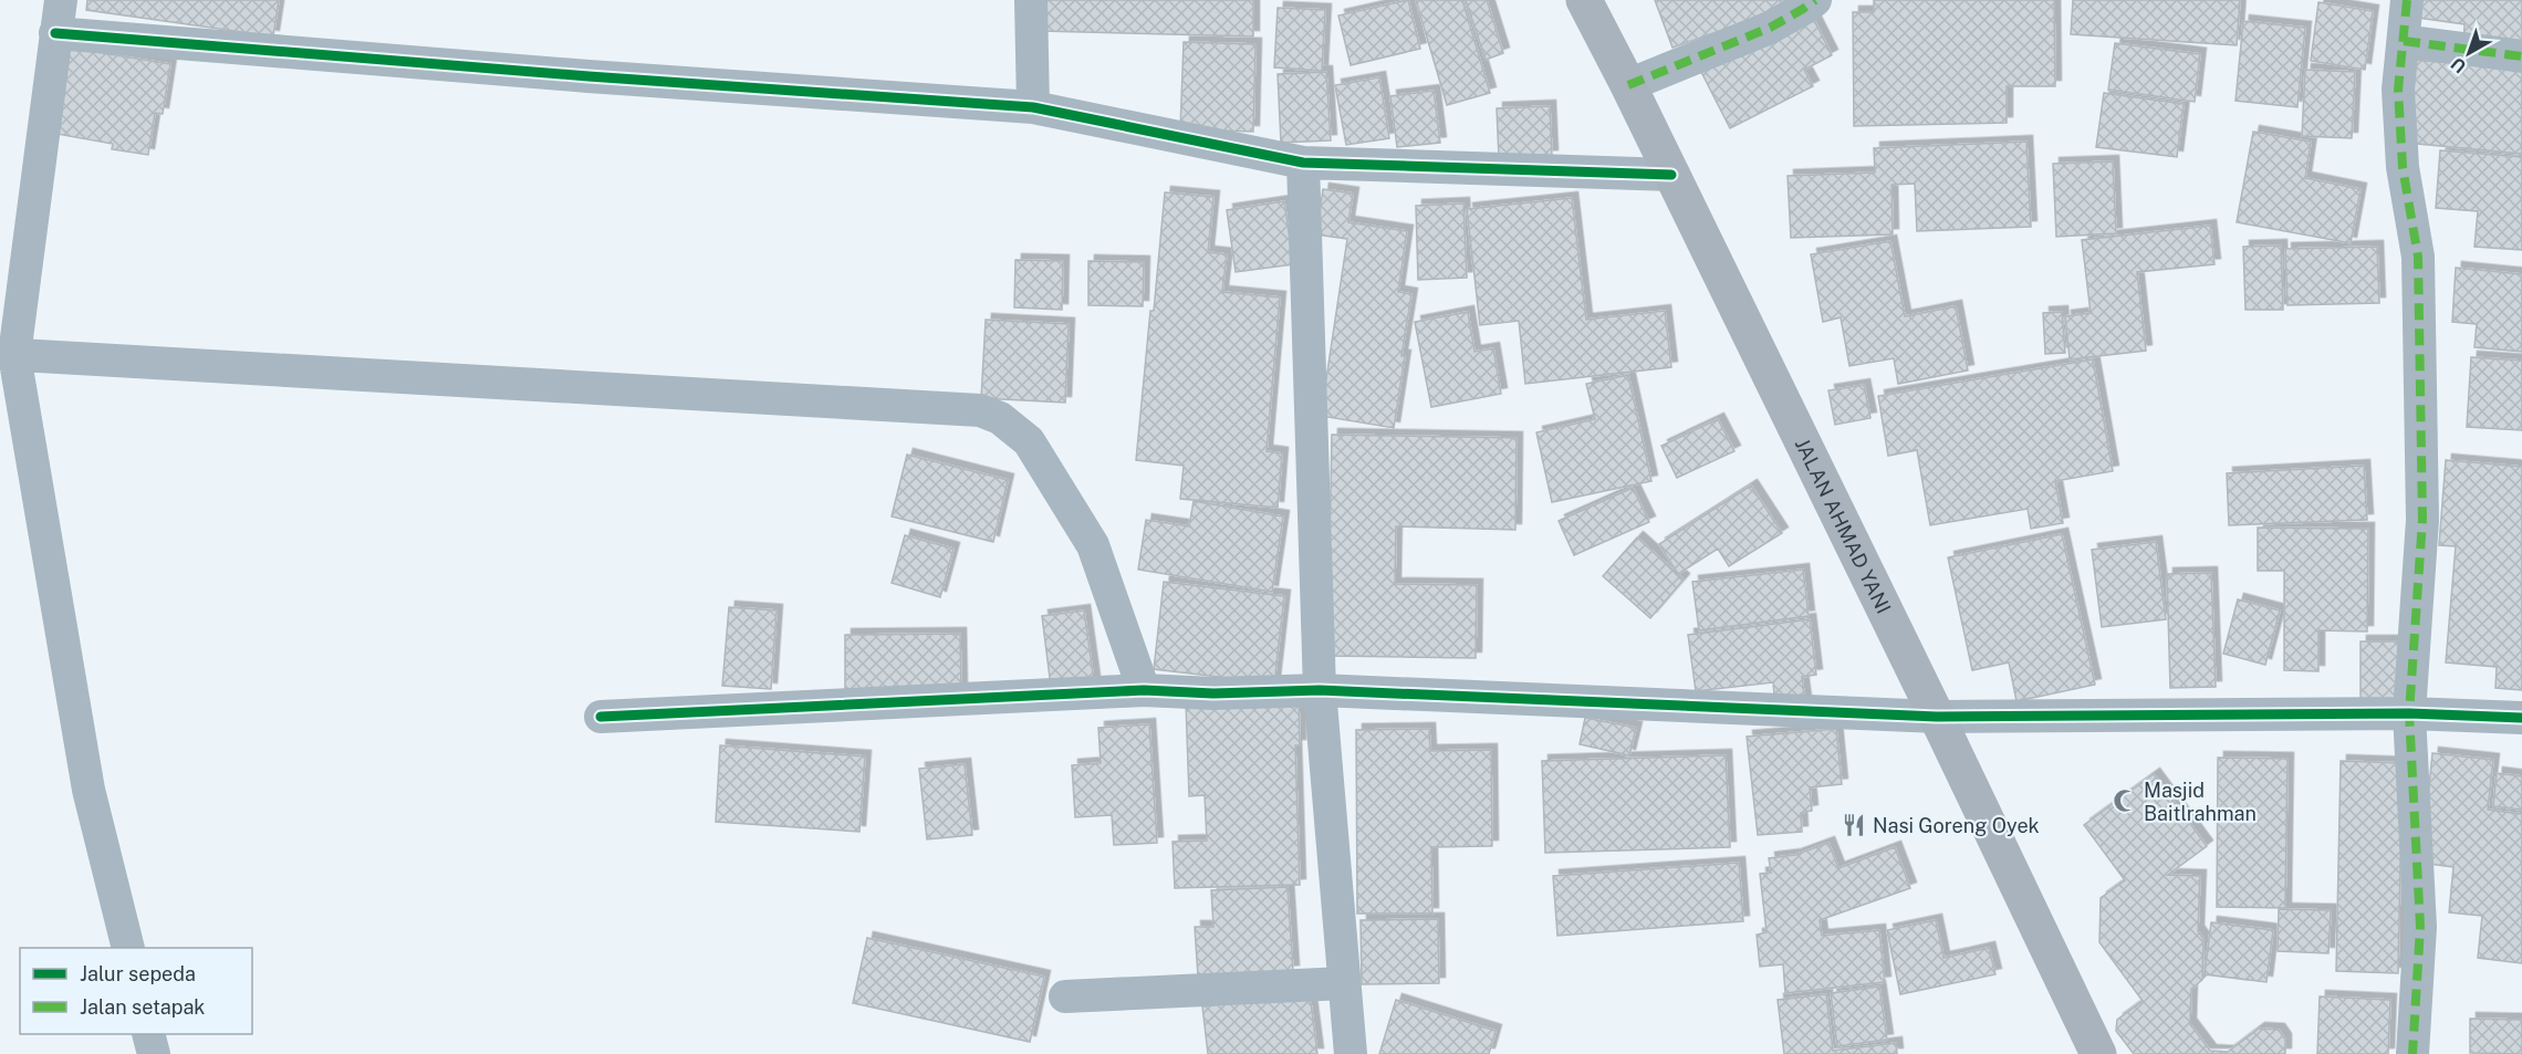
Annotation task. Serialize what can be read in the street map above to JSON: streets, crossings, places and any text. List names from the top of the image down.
{
  "streets": {
    "highway": ["JALAN AHMAD YANI"]
  },
  "places": {
    "mosque": ["Masjid Baitlrahman"],
    "restaurant": ["Nasi Goreng Oyek"]
  },
  "legend": ["Jalur sepeda", "Jalan setapak"],
  "north": "bottom left"
}
